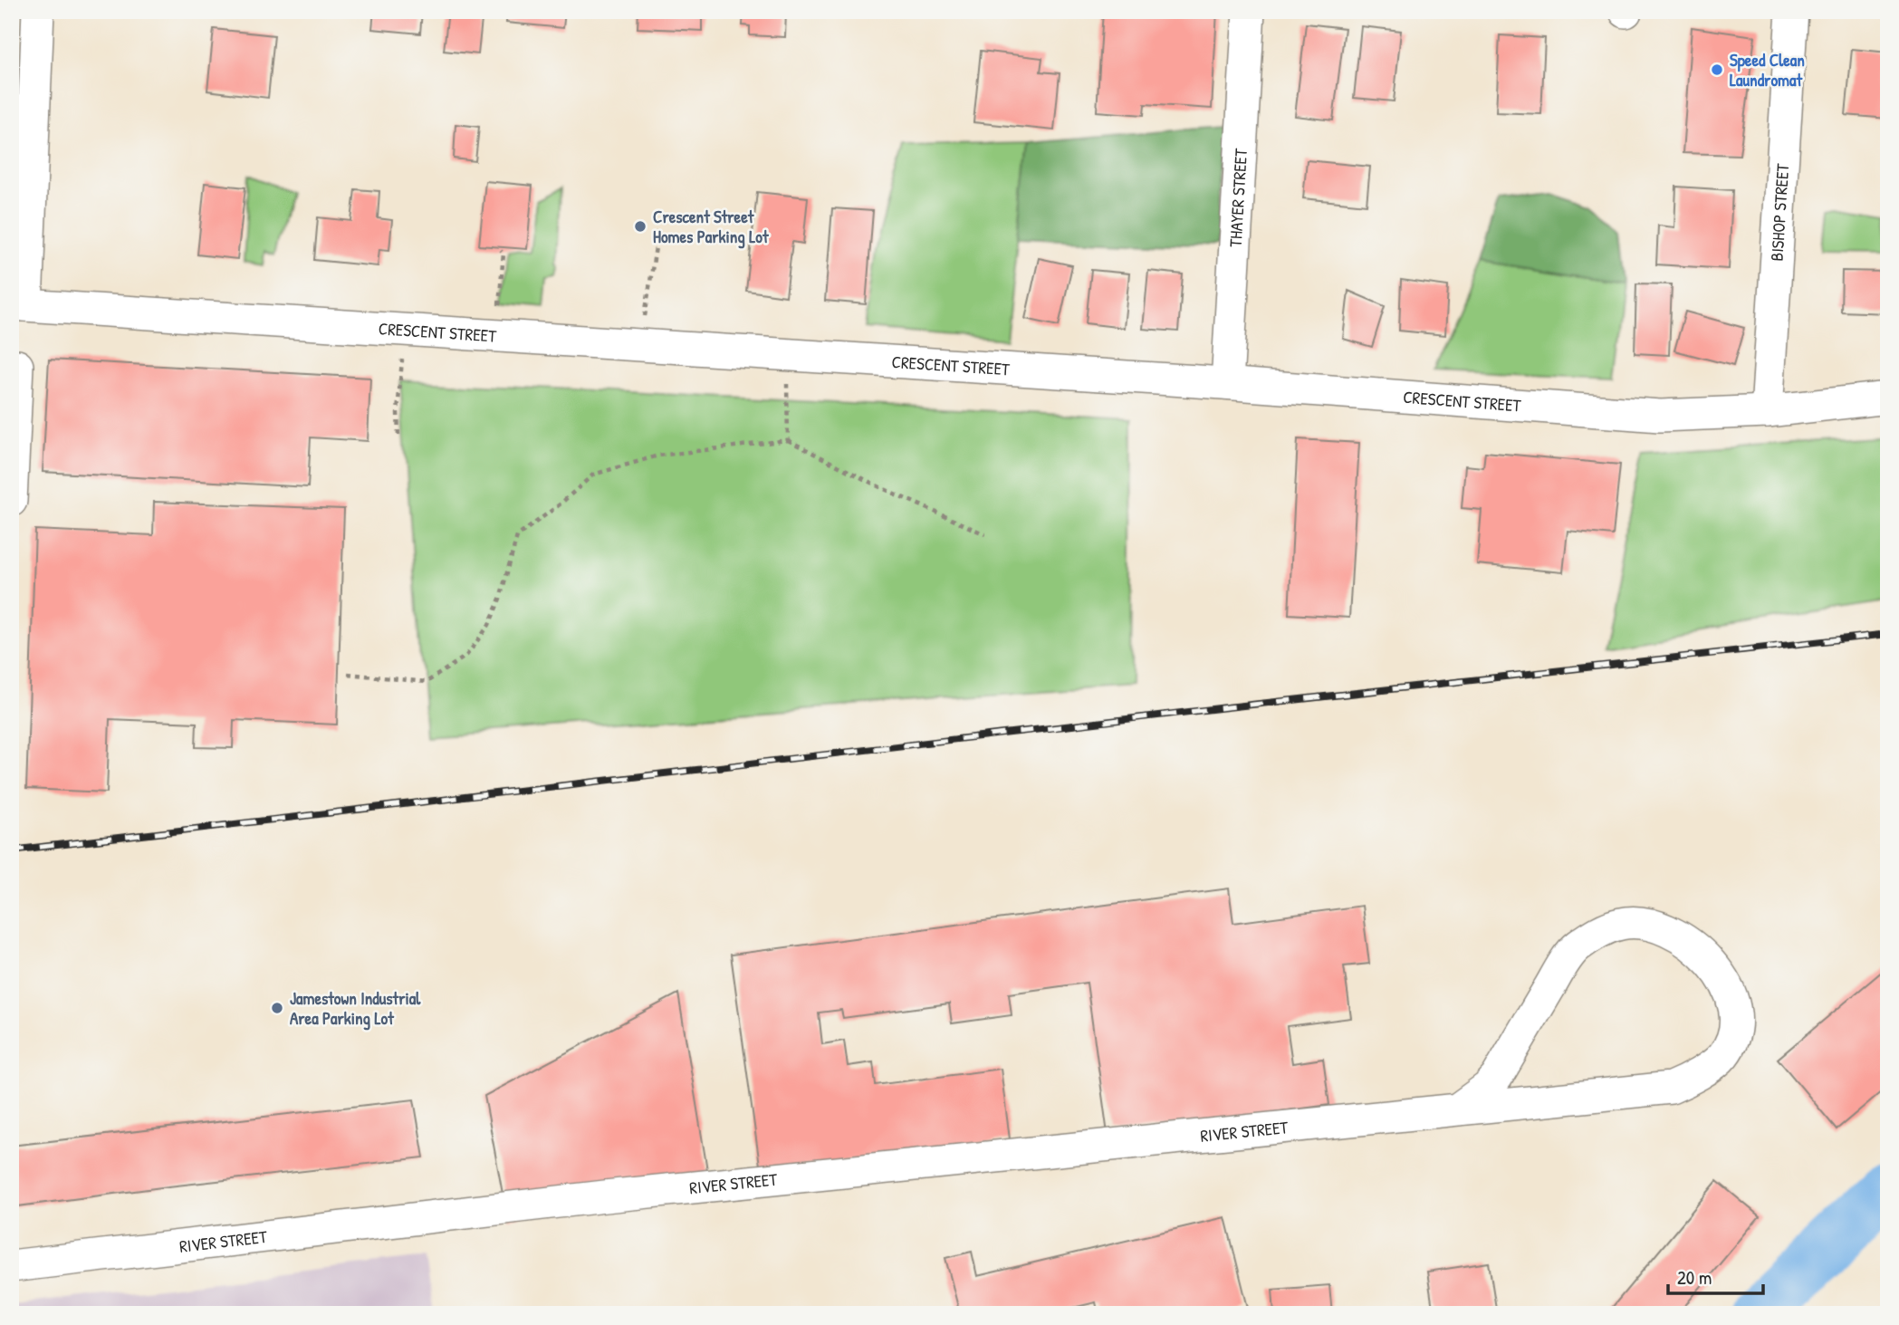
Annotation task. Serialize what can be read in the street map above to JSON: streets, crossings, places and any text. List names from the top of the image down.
{
  "streets": {
    "street": [
      "THAYER STREET",
      "BISHOP STREET",
      "CRESCENT STREET",
      "RIVER STREET"
    ]
  },
  "crossings": [
    ["THAYER STREET", "CRESCENT STREET"],
    ["BISHOP STREET", "CRESCENT STREET"]
  ],
  "places": ["Speed Clean Laundromat", "Crescent Street Homes Parking Lot", "Jamestown Industrial Area Parking Lot"],
  "scale_bar": "20 m"
}
